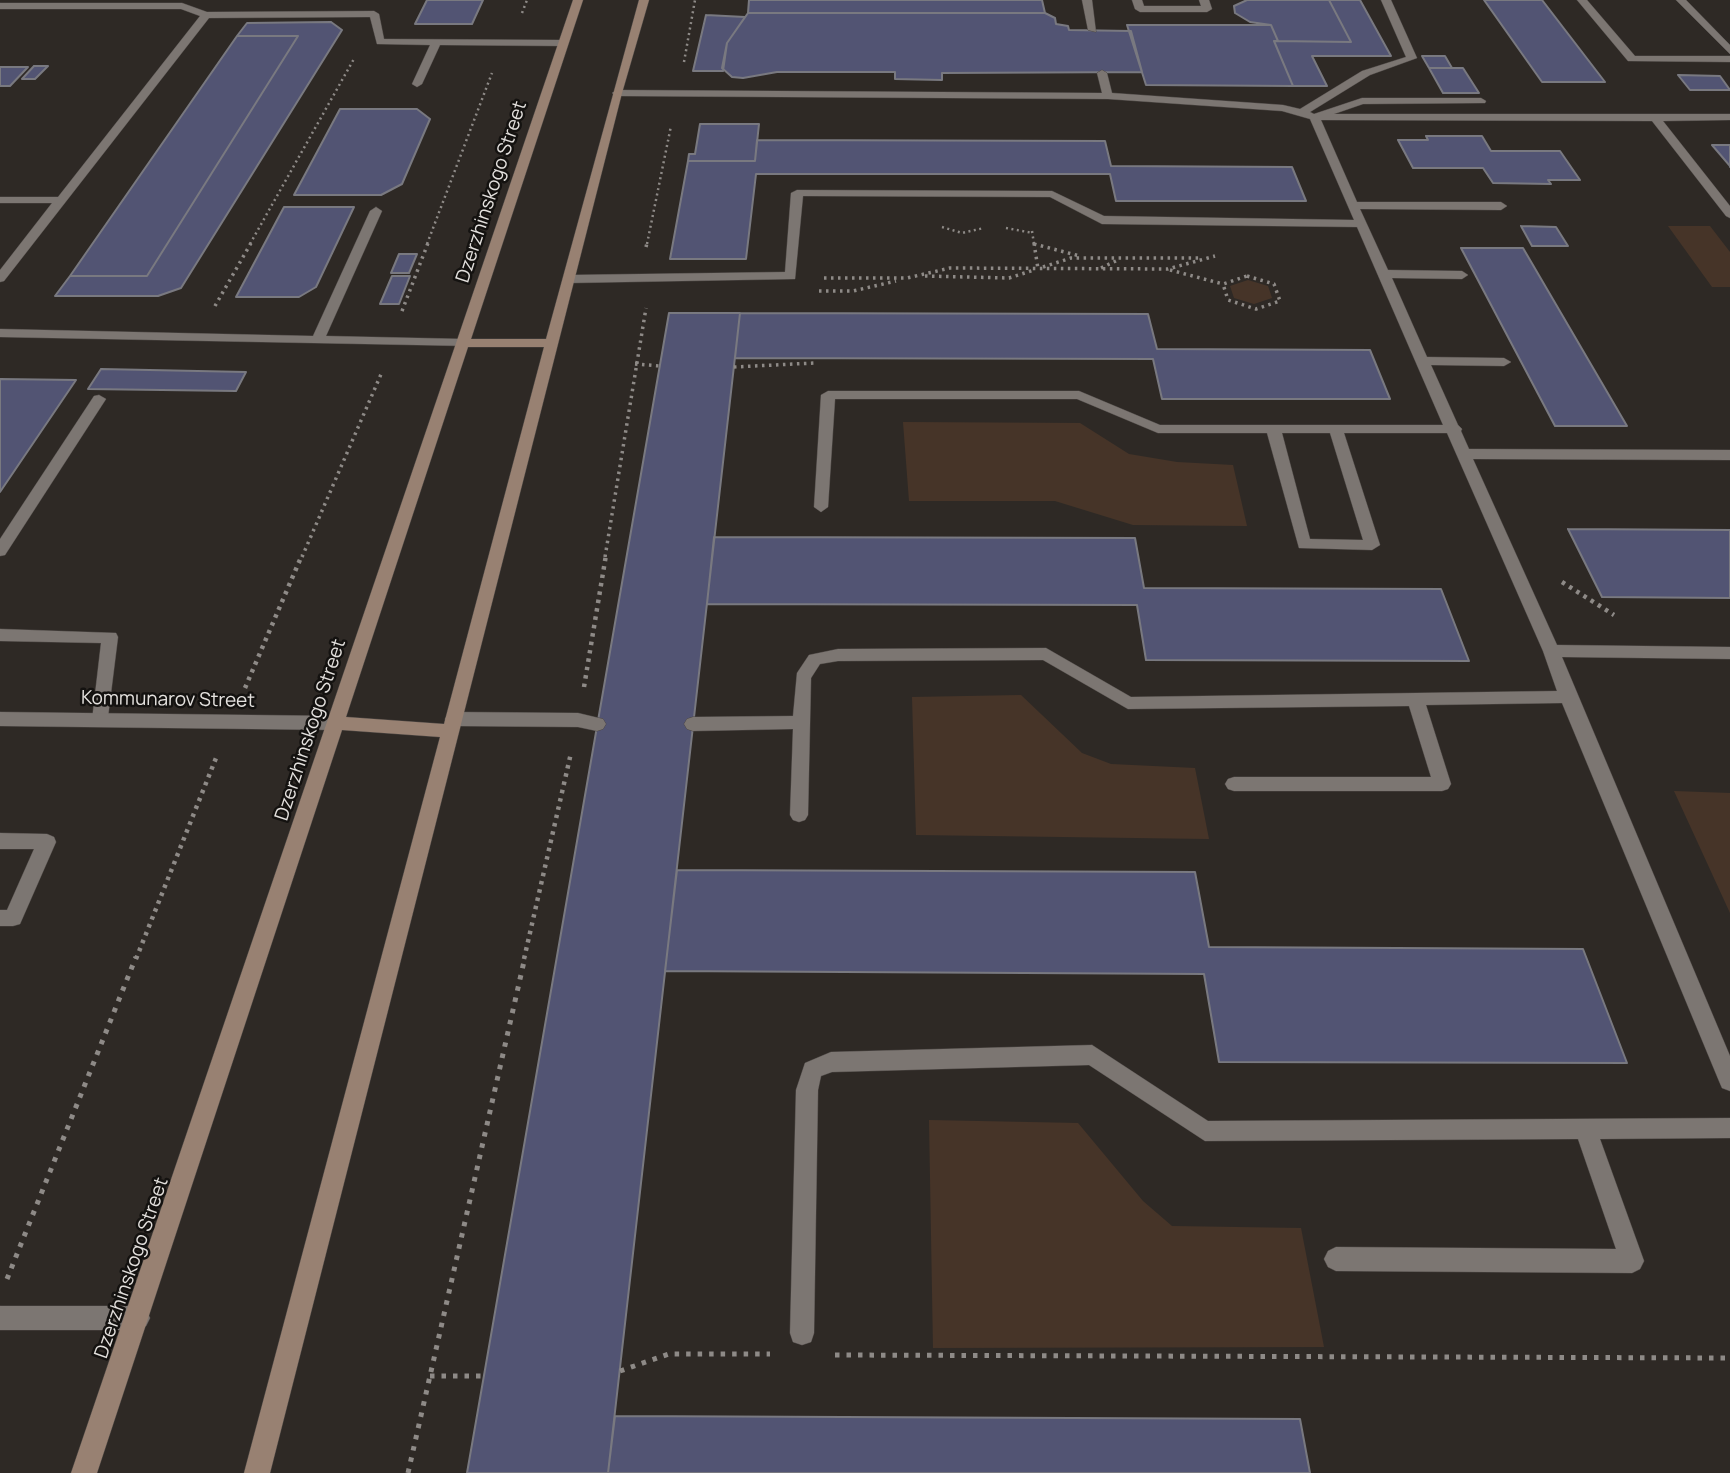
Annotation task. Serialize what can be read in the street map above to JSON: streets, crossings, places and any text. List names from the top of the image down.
{
  "streets": {
    "main road": ["Dzerzhinskogo Street"],
    "street": ["Kommunarov Street"]
  },
  "crossings": [
    ["Dzerzhinskogo Street", "Kommunarov Street"]
  ]
}
